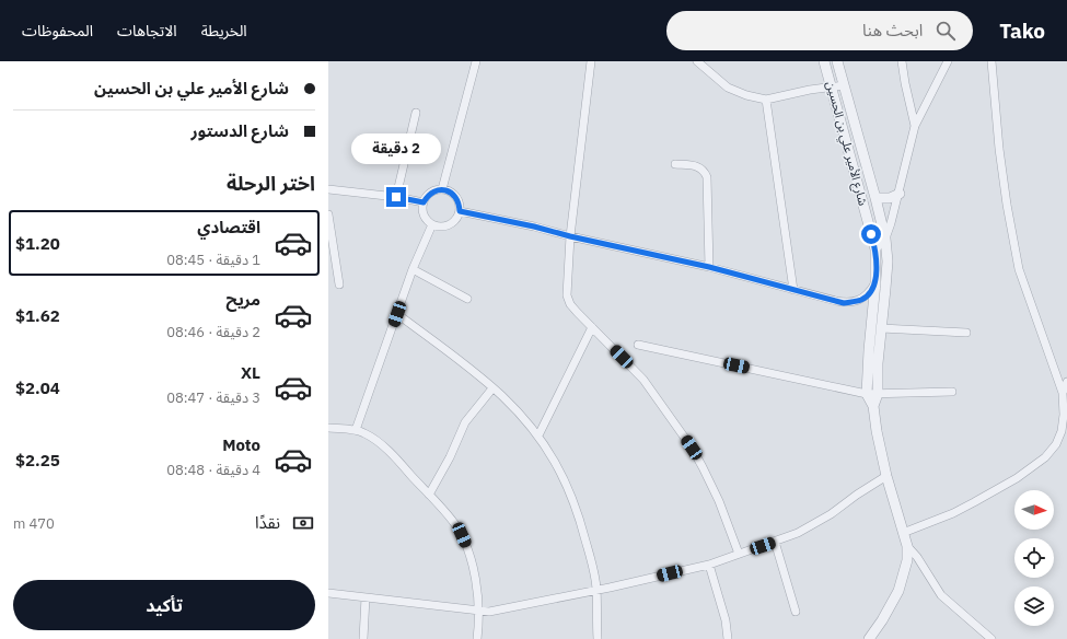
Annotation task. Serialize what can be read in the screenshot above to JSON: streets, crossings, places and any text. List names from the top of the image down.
{
  "streets": {
    "street": ["شارع الأمير علي بن الحسين"]
  },
  "north": "right",
  "page": {
    "header": "Tako",
    "search": "ابحث هنا",
    "nav": ["الخريطة", "الاتجاهات", "المحفوظات"],
    "banner": ["شارع الأمير علي بن الحسين", "شارع الدستور"],
    "bubble": "2 دقيقة",
    "heading": "اختر الرحلة",
    "list": [
      {
        "name": "اقتصادي",
        "note": "1 دقيقة · 08:45",
        "value": "$1.20"
      },
      {
        "name": "مريح",
        "note": "2 دقيقة · 08:46",
        "value": "$1.62"
      },
      {
        "name": "XL",
        "note": "3 دقيقة · 08:47",
        "value": "$2.04"
      },
      {
        "name": "Moto",
        "note": "4 دقيقة · 08:48",
        "value": "$2.25"
      }
    ],
    "pay": ["نقدًا", "470 m"],
    "buttons": "تأكيد"
  }
}
